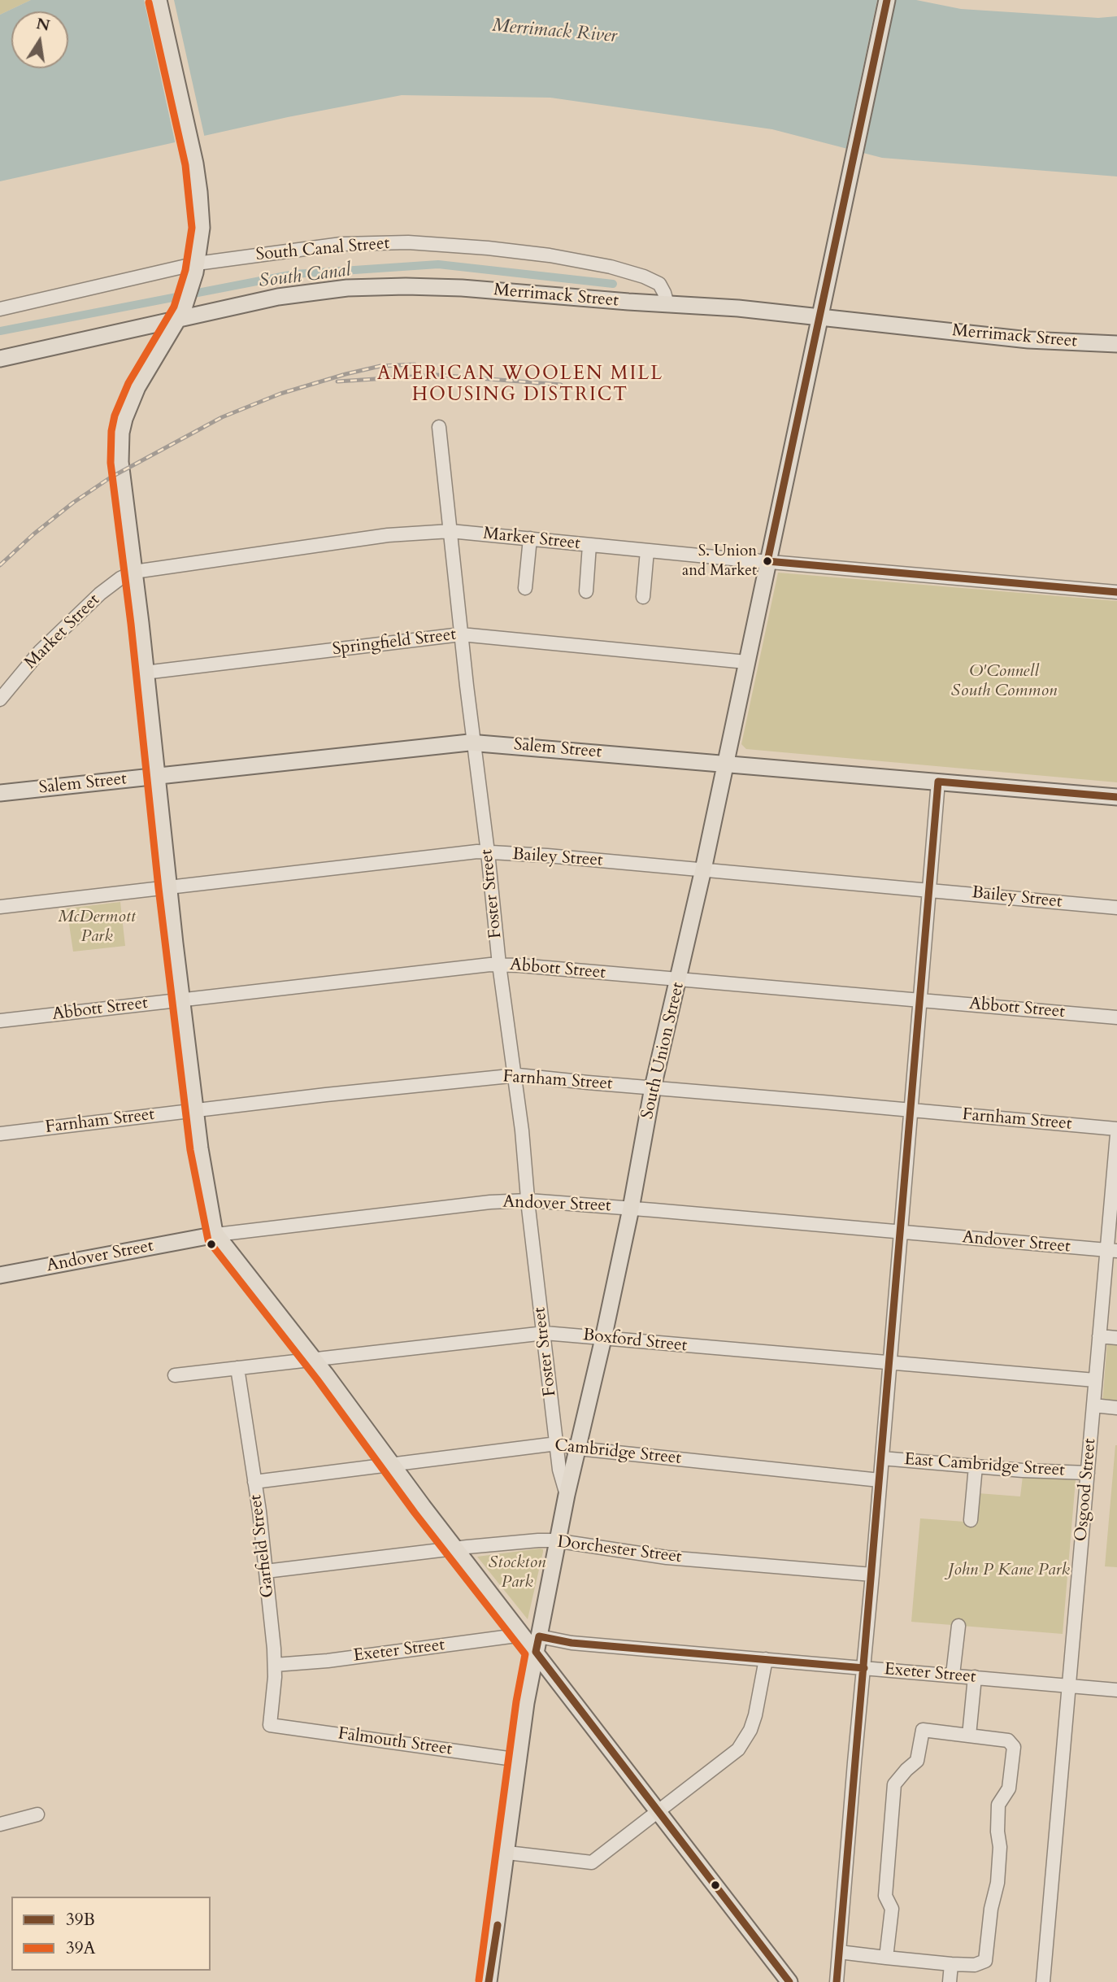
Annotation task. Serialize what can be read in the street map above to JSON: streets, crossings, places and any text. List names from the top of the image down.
{
  "streets": {
    "main road": [
      "Merrimack Street",
      "Salem Street",
      "South Union Street",
      "Andover Street"
    ],
    "street": [
      "South Canal Street",
      "Market Street",
      "Springfield Street",
      "Bailey Street",
      "Foster Street",
      "Abbott Street",
      "Farnham Street",
      "Boxford Street",
      "Cambridge Street",
      "East Cambridge Street",
      "Osgood Street",
      "Garfield Street",
      "Dorchester Street",
      "Exeter Street",
      "Falmouth Street"
    ]
  },
  "crossings": [
    ["South Canal Street", "Merrimack Street"],
    ["Merrimack Street", "South Union Street"],
    ["Market Street", "Foster Street"],
    ["Market Street", "South Union Street"],
    ["Springfield Street", "Foster Street"],
    ["Springfield Street", "South Union Street"],
    ["Salem Street", "Foster Street"],
    ["Salem Street", "South Union Street"],
    ["Bailey Street", "Foster Street"],
    ["Bailey Street", "South Union Street"],
    ["Foster Street", "Abbott Street"],
    ["Foster Street", "South Union Street"],
    ["Foster Street", "Farnham Street"],
    ["Foster Street", "Andover Street"],
    ["Foster Street", "Boxford Street"],
    ["Foster Street", "Cambridge Street"],
    ["Abbott Street", "South Union Street"],
    ["South Union Street", "Farnham Street"],
    ["South Union Street", "Andover Street"],
    ["South Union Street", "Boxford Street"],
    ["South Union Street", "Cambridge Street"],
    ["South Union Street", "Dorchester Street"],
    ["South Union Street", "Exeter Street"],
    ["South Union Street", "Falmouth Street"],
    ["Andover Street", "Osgood Street"],
    ["Boxford Street", "Osgood Street"],
    ["Boxford Street", "Garfield Street"],
    ["Cambridge Street", "Garfield Street"],
    ["East Cambridge Street", "Osgood Street"],
    ["Osgood Street", "Exeter Street"],
    ["Garfield Street", "Dorchester Street"],
    ["Garfield Street", "Exeter Street"],
    ["Garfield Street", "Falmouth Street"]
  ],
  "districts": ["AMERICAN WOOLEN MILL HOUSING DISTRICT"],
  "water": ["Merrimack River", "South Canal"],
  "parks": [
    "O'Connell South Common",
    "McDermott Park",
    "Stockton Park",
    "John P Kane Park"
  ],
  "places": ["S. Union and Market"],
  "lines": ["transit line 39B", "transit line 39A"],
  "legend": ["39B", "39A"],
  "north": "top"
}
